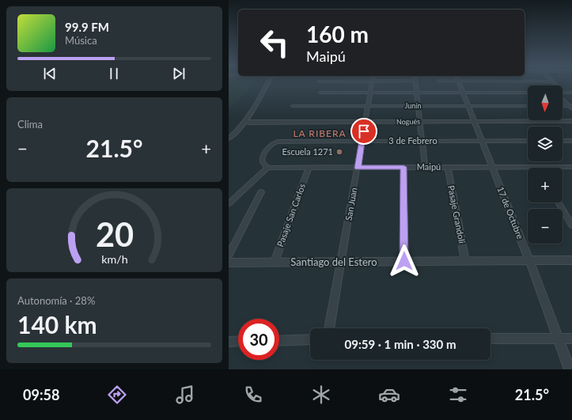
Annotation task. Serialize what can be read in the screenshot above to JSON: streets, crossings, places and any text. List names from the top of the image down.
{
  "streets": {
    "street": [
      "Junín",
      "Nogués",
      "3 de Febrero",
      "Maipú",
      "San Juan",
      "17 de Octubre",
      "Pasaje Grandoli",
      "Pasaje San Carlos",
      "Santiago del Estero"
    ]
  },
  "crossings": [
    ["Junín", "San Juan"],
    ["Junín", "17 de Octubre"],
    ["Nogués", "San Juan"],
    ["Nogués", "17 de Octubre"],
    ["3 de Febrero", "Maipú"],
    ["3 de Febrero", "San Juan"],
    ["3 de Febrero", "17 de Octubre"],
    ["Maipú", "San Juan"],
    ["Maipú", "17 de Octubre"],
    ["Maipú", "Pasaje Grandoli"],
    ["Maipú", "Pasaje San Carlos"],
    ["San Juan", "Santiago del Estero"],
    ["17 de Octubre", "Santiago del Estero"],
    ["Pasaje Grandoli", "Santiago del Estero"],
    ["Pasaje San Carlos", "Santiago del Estero"]
  ],
  "districts": ["LA RIBERA"],
  "places": ["Escuela 1271"],
  "north": "bottom",
  "page": {
    "turn": ["160 m", "Maipú"],
    "song": ["99.9 FM", "Música"],
    "map_buttons": ["+", "−"],
    "tile": [
      "Clima",
      ["Autonomía · 28%", "140 km"]
    ],
    "heat": ["−", "21.5°", "+"],
    "limit": "30",
    "trip": "09:59 · 1 min · 330 m",
    "tabs": ["09:58", "21.5°"],
    "gauge": ["20", "km/h"]
  }
}
